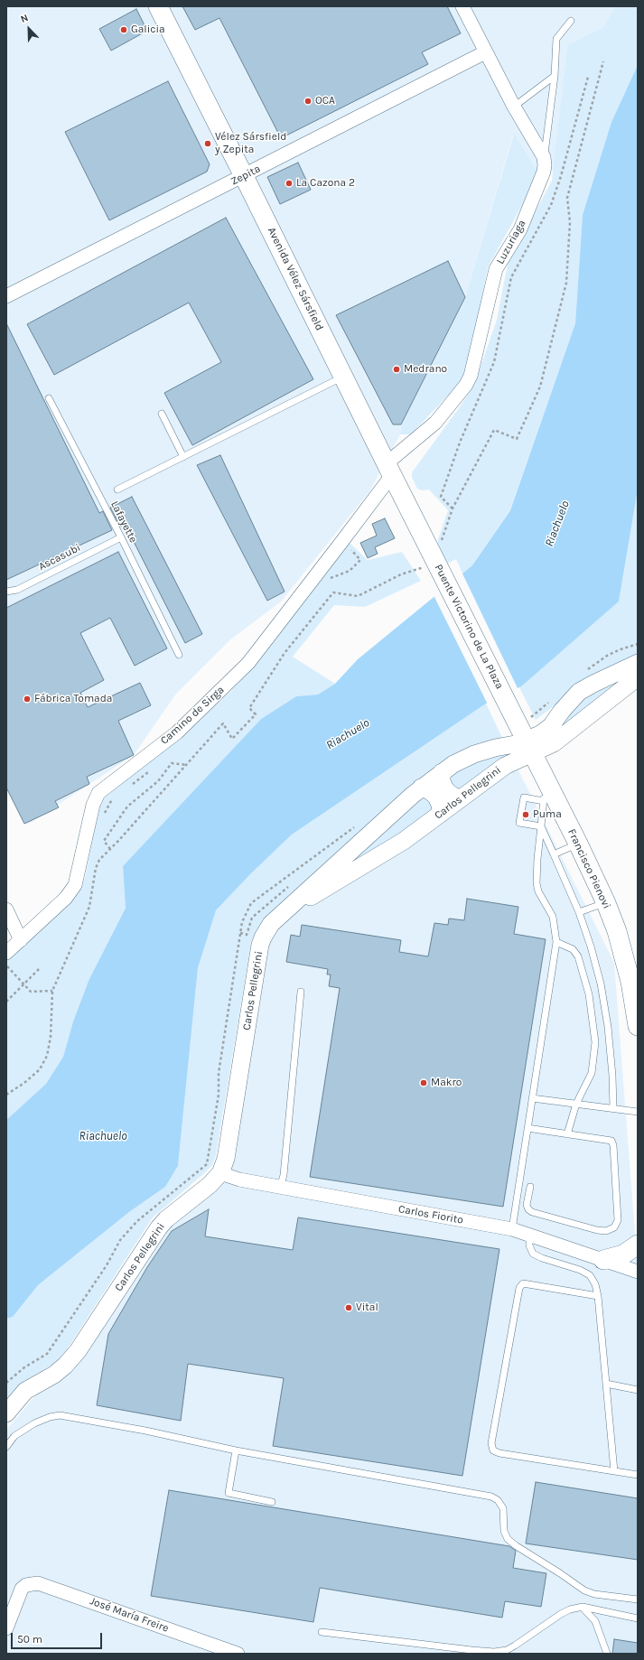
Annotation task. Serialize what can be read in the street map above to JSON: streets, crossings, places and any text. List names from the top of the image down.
{
  "streets": {
    "main road": ["Avenida Vélez Sársfield", "Puente Victorino de La Plaza", "Francisco Pienovi"],
    "street": [
      "Zepita",
      "Luzuriaga",
      "Camino de Sirga",
      "Carlos Pellegrini",
      "Carlos Fiorito",
      "José María Freire"
    ],
    "lane": ["Lafayette", "Ascasubi"]
  },
  "crossings": [
    ["Zepita", "Avenida Vélez Sársfield"],
    ["Luzuriaga", "Avenida Vélez Sársfield"],
    ["Luzuriaga", "Camino de Sirga"],
    ["Avenida Vélez Sársfield", "Puente Victorino de La Plaza"],
    ["Avenida Vélez Sársfield", "Camino de Sirga"],
    ["Lafayette", "Ascasubi"],
    ["Puente Victorino de La Plaza", "Francisco Pienovi"],
    ["Carlos Pellegrini", "Francisco Pienovi"],
    ["Carlos Pellegrini", "Carlos Fiorito"]
  ],
  "water": ["Riachuelo"],
  "places": [
    "Galicia",
    "OCA",
    "Vélez Sársfield y Zepita",
    "La Cazona 2",
    "Medrano",
    "Fábrica Tomada",
    "Puma",
    "Makro",
    "Vital"
  ],
  "scale_bar": "50 m",
  "north": "top left"
}
